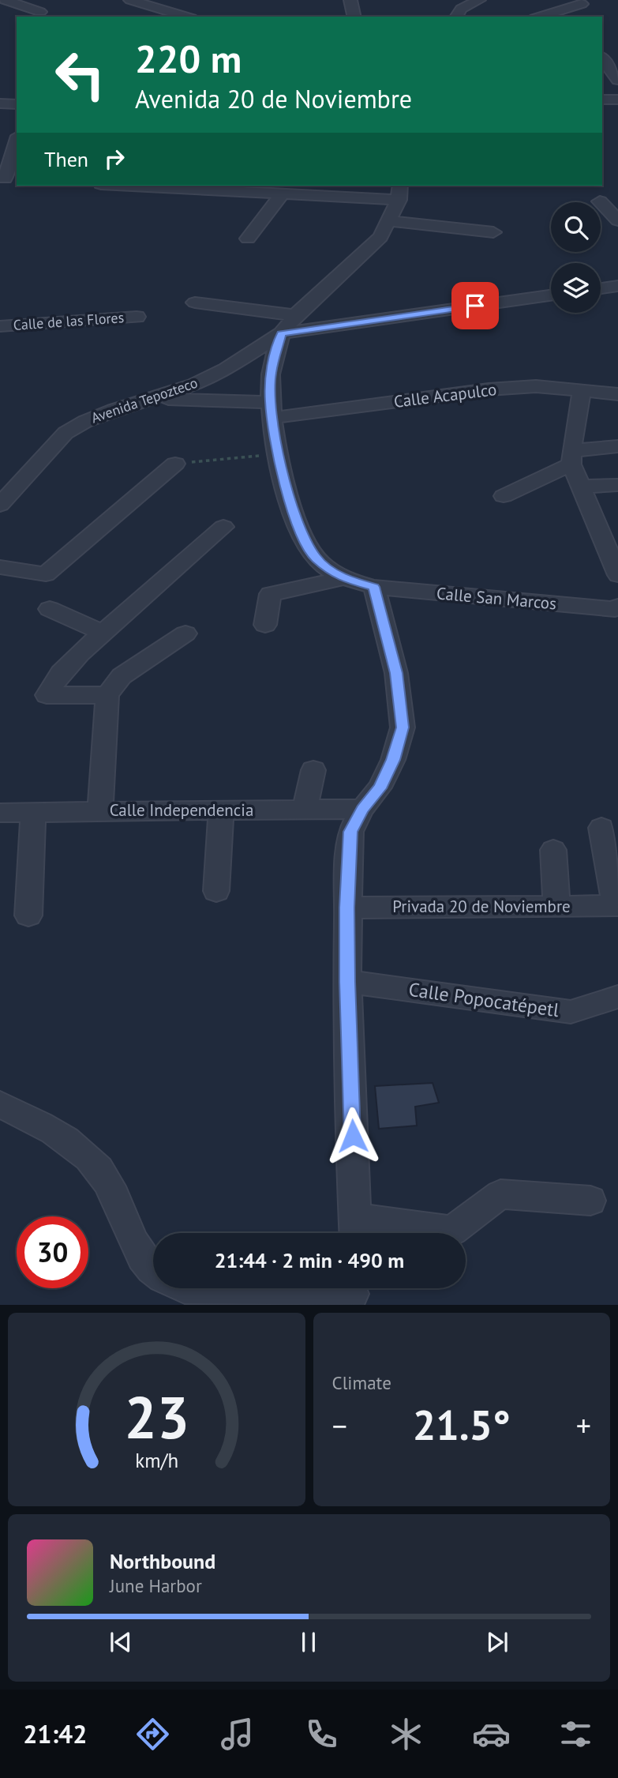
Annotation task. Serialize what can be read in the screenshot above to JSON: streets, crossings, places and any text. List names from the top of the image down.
{
  "streets": {
    "street": [
      "Calle de las Flores",
      "Calle Acapulco",
      "Avenida Tepozteco",
      "Calle San Marcos",
      "Calle Independencia",
      "Privada 20 de Noviembre",
      "Calle Popocatépetl"
    ]
  },
  "crossings": [
    ["Calle Acapulco", "Avenida Tepozteco"]
  ],
  "page": {
    "turn": ["220 m", "Avenida 20 de Noviembre"],
    "then": "Then",
    "limit": "30",
    "trip": "21:44 · 2 min · 490 m",
    "tile": "Climate",
    "heat": ["−", "21.5°", "+"],
    "song": ["Northbound", "June Harbor"],
    "tabs": "21:42",
    "gauge": ["23", "km/h"]
  }
}
